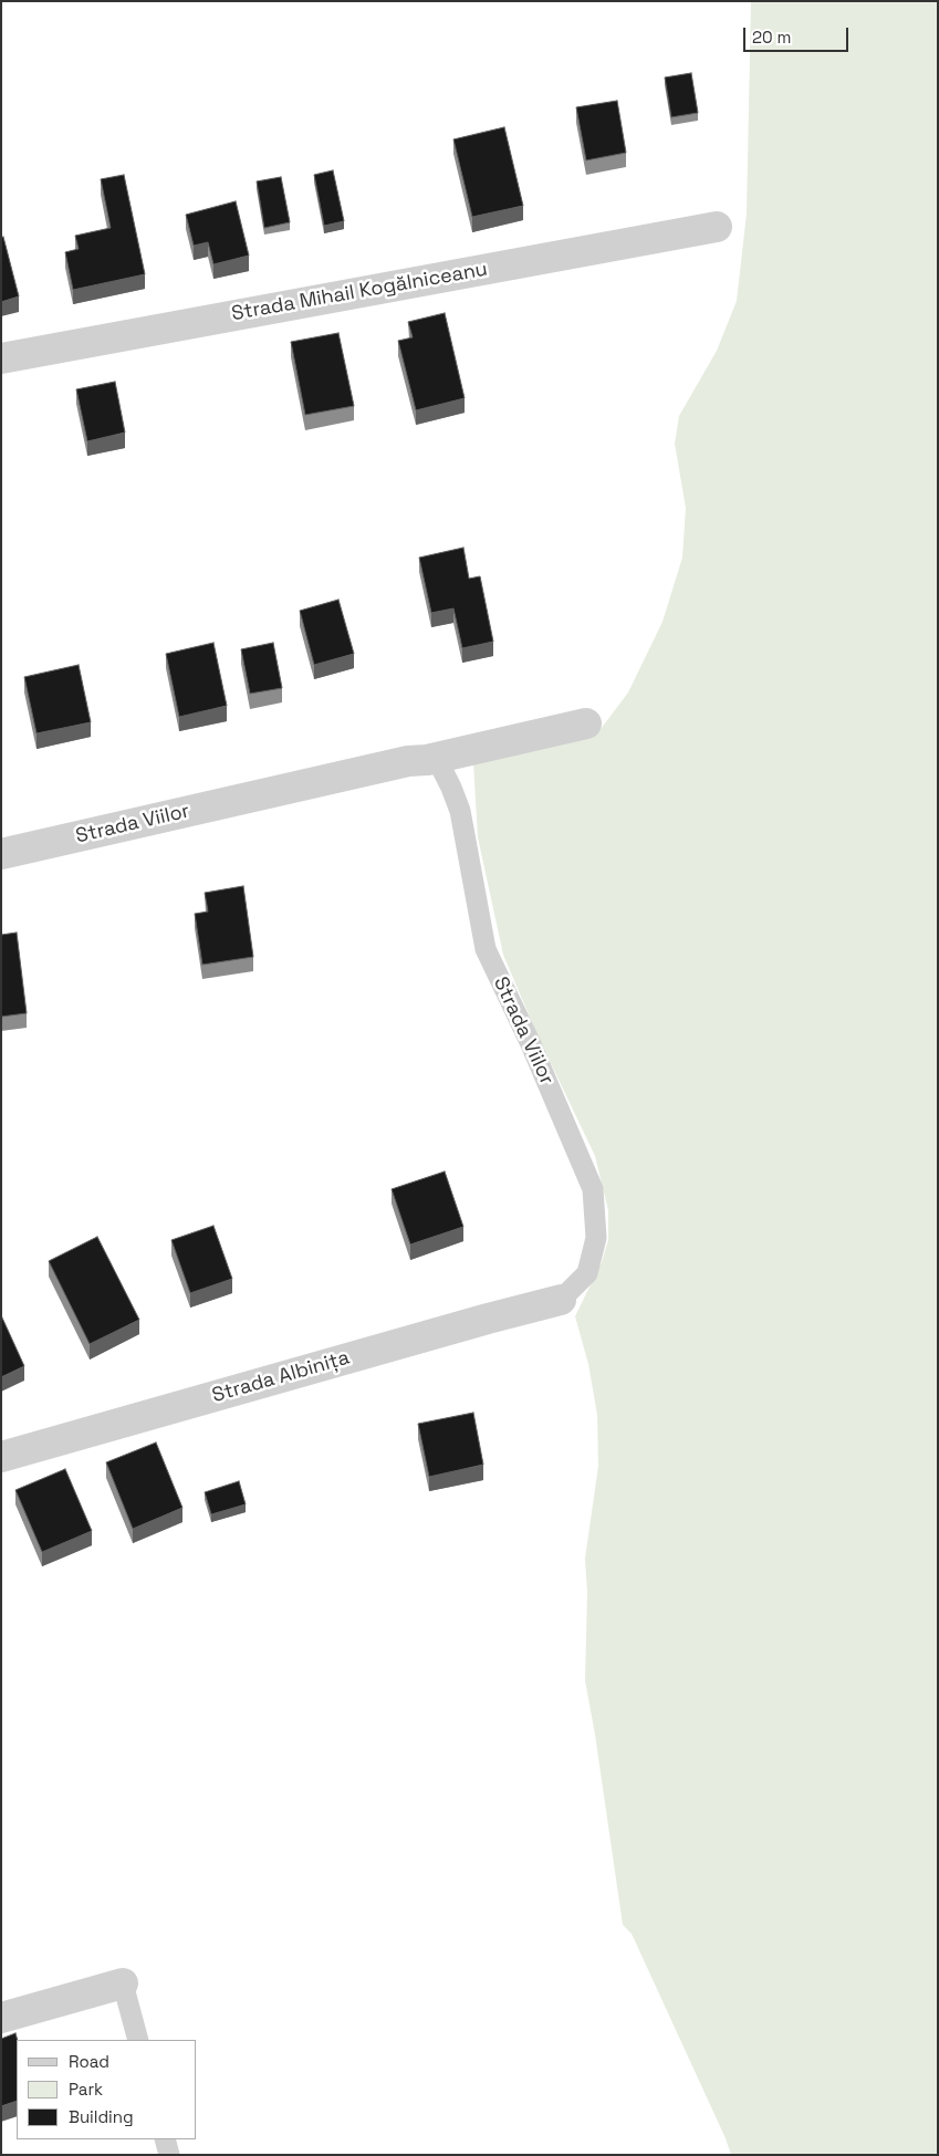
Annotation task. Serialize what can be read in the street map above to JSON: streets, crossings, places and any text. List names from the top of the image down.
{
  "streets": {
    "street": ["Strada Mihail Kogălniceanu", "Strada Viilor", "Strada Albinița"]
  },
  "crossings": [
    ["Strada Viilor", "Strada Albinița"]
  ],
  "legend": ["Road", "Park", "Building"],
  "scale_bar": "20 m"
}
